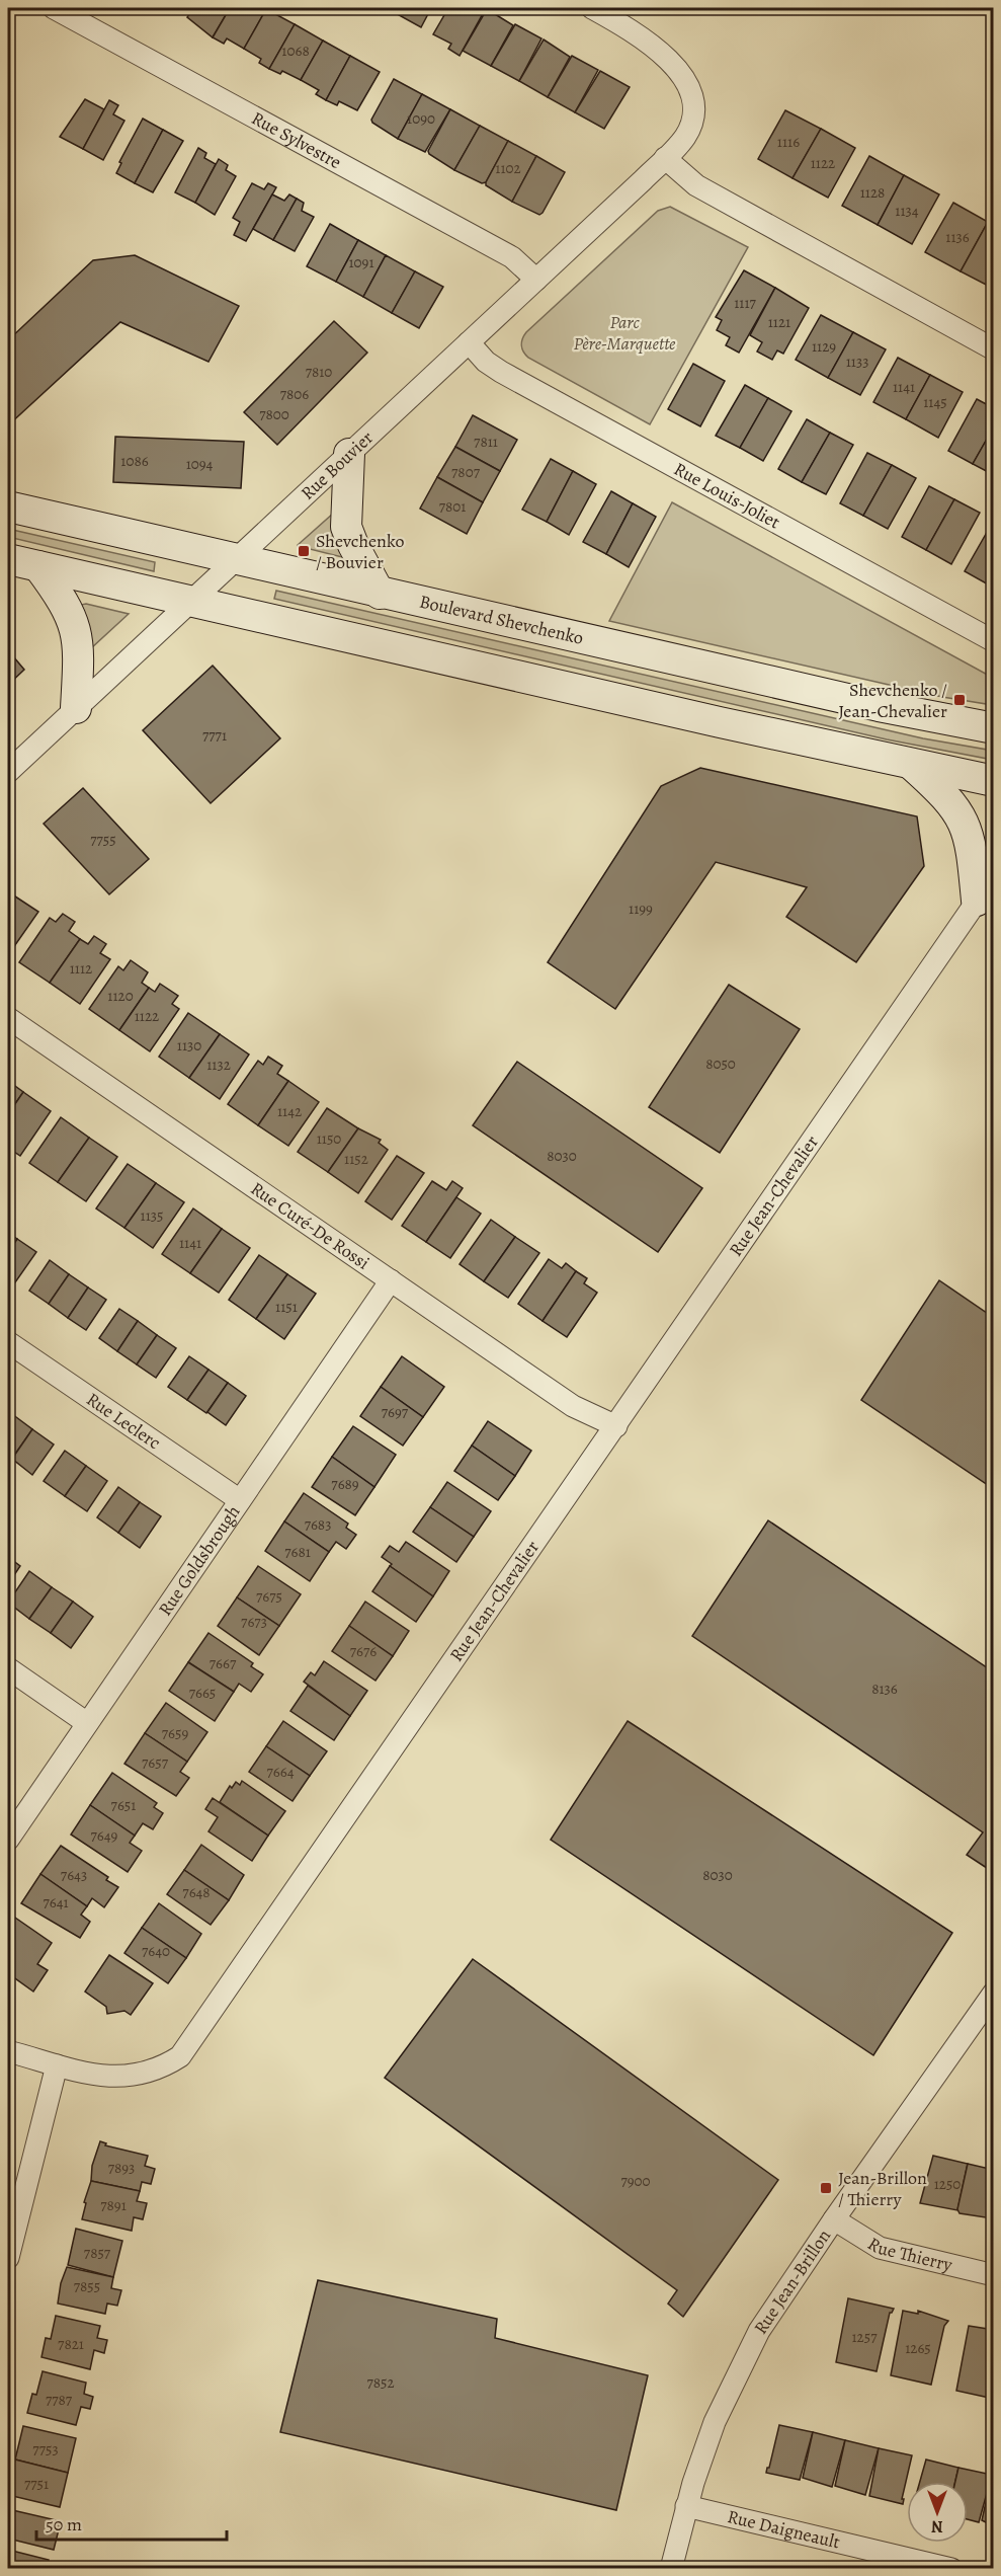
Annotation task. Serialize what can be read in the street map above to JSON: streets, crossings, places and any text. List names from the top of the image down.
{
  "streets": {
    "street": [
      "Rue Sylvestre",
      "Rue Bouvier",
      "Rue Louis-Joliet",
      "Boulevard Shevchenko",
      "Rue Jean-Chevalier",
      "Rue Curé-De Rossi",
      "Rue Leclerc",
      "Rue Goldsbrough",
      "Rue Thierry",
      "Rue Jean-Brillon",
      "Rue Daigneault"
    ]
  },
  "crossings": [
    ["Rue Sylvestre", "Rue Bouvier"],
    ["Rue Bouvier", "Rue Louis-Joliet"],
    ["Rue Bouvier", "Boulevard Shevchenko"],
    ["Rue Jean-Chevalier", "Rue Curé-De Rossi"],
    ["Rue Curé-De Rossi", "Rue Goldsbrough"],
    ["Rue Leclerc", "Rue Goldsbrough"],
    ["Rue Thierry", "Rue Jean-Brillon"],
    ["Rue Jean-Brillon", "Rue Daigneault"]
  ],
  "parks": ["Parc Père-Marquette"],
  "places": {
    "transit": ["Shevchenko / Bouvier", "Shevchenko / Jean-Chevalier", "Jean-Brillon / Thierry"]
  },
  "house_numbers": [
    "1068",
    "1090",
    "1116",
    "1122",
    "1102",
    "1128",
    "1134",
    "1136",
    "1091",
    "1117",
    "1121",
    "1129",
    "1133",
    "7810",
    "1141",
    "7806",
    "1145",
    "7800",
    "7811",
    "1086",
    "1094",
    "7807",
    "7801",
    "7771",
    "7755",
    "1199",
    "1112",
    "1120",
    "1122",
    "1130",
    "8050",
    "1132",
    "1142",
    "1150",
    "8030",
    "1152",
    "1135",
    "1141",
    "1151",
    "7697",
    "7689",
    "7683",
    "7681",
    "7675",
    "7673",
    "7676",
    "7667",
    "8136",
    "7665",
    "7659",
    "7657",
    "7664",
    "7651",
    "7649",
    "7643",
    "8030",
    "7648",
    "7641",
    "7640",
    "7893",
    "7900",
    "1250",
    "7891",
    "7857",
    "7855",
    "1257",
    "7821",
    "1265",
    "7852",
    "7787",
    "7753",
    "7751"
  ],
  "scale_bar": "50 m",
  "north": "bottom"
}
